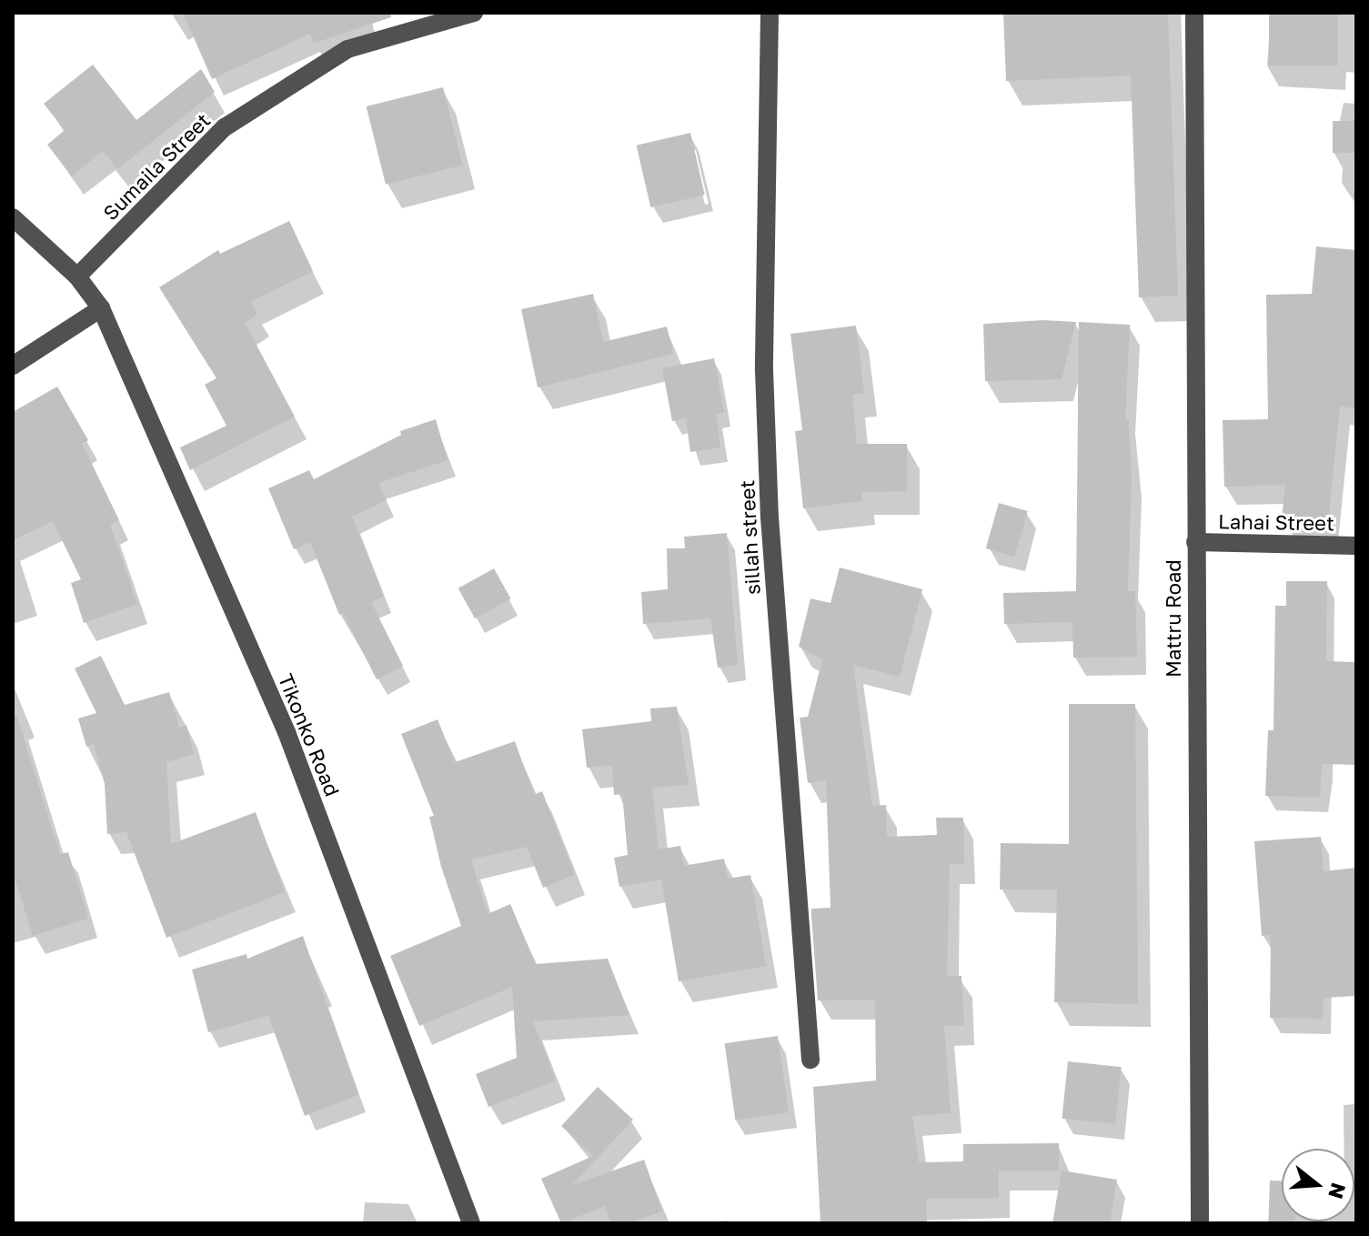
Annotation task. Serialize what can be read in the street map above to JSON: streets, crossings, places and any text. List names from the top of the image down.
{
  "streets": {
    "street": [
      "Sumaila Street",
      "Lahai Street",
      "sillah street",
      "Mattru Road",
      "Tikonko Road"
    ]
  },
  "crossings": [
    ["Sumaila Street", "Tikonko Road"],
    ["Lahai Street", "Mattru Road"]
  ],
  "north": "right"
}
